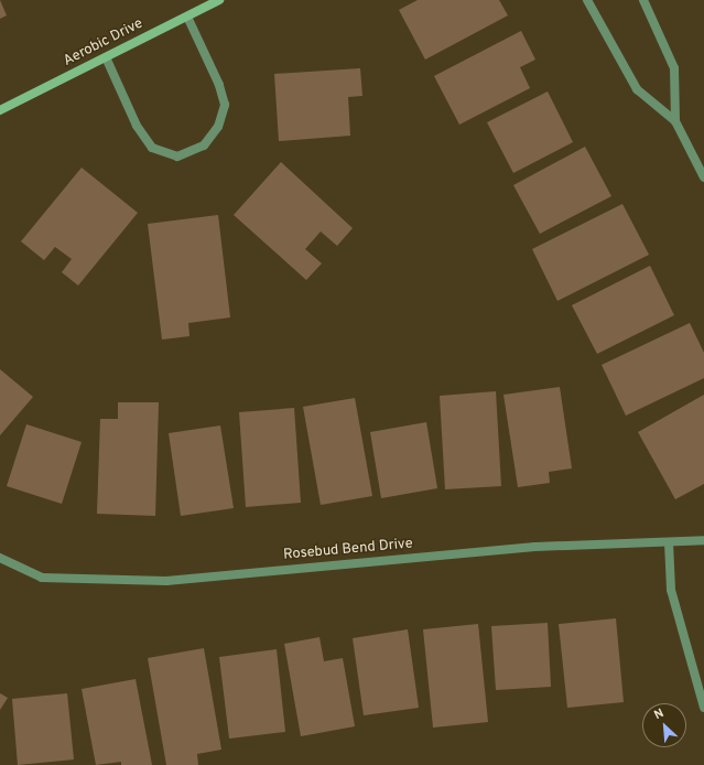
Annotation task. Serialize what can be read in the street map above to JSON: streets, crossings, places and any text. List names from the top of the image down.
{
  "streets": {
    "street": ["Aerobic Drive", "Rosebud Bend Drive"]
  },
  "north": "top left"
}
